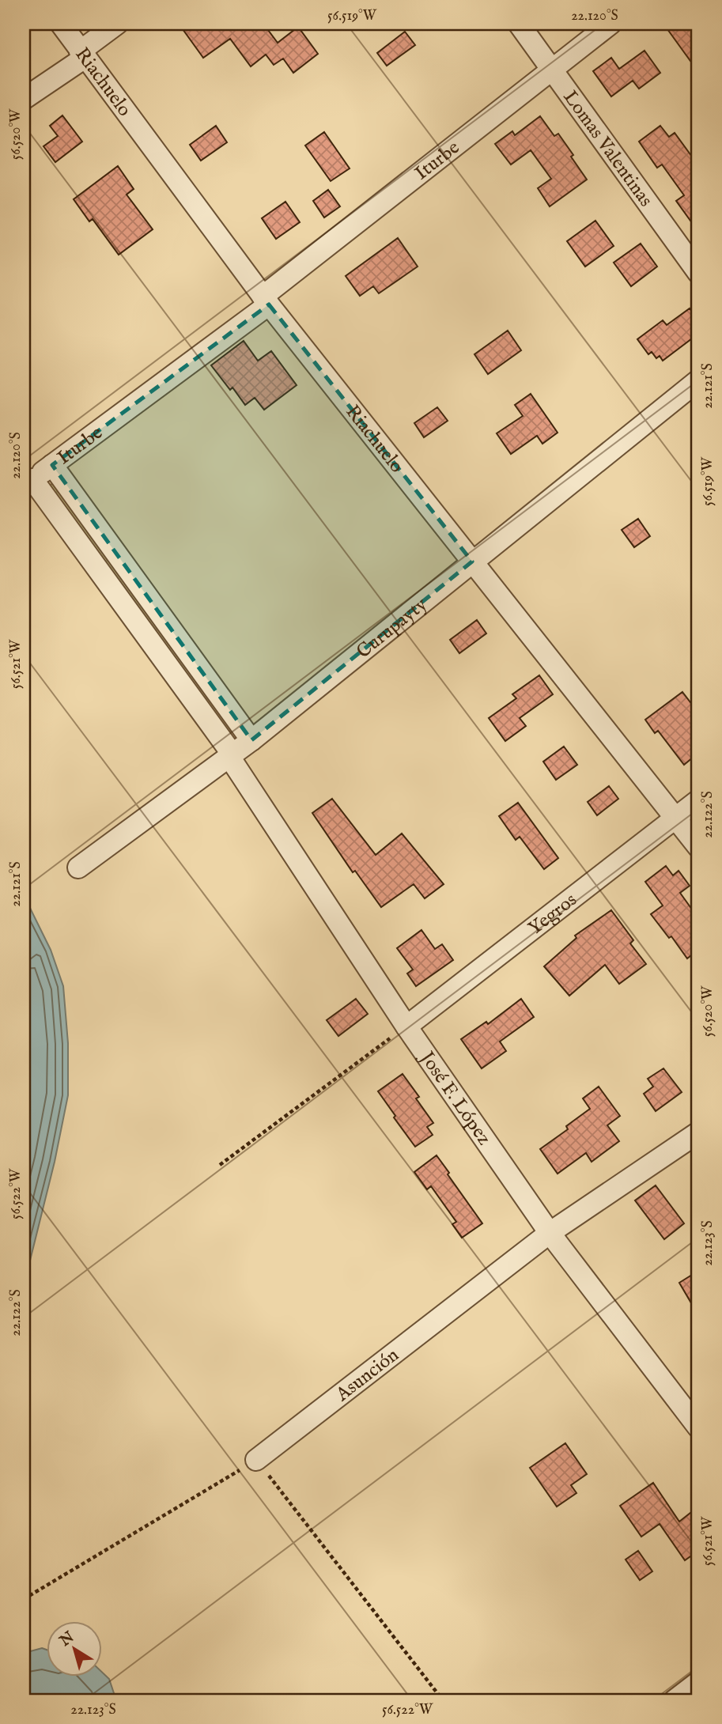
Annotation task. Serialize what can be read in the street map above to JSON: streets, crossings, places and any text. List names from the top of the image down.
{
  "streets": {
    "street": [
      "Riachuelo",
      "Lomas Valentinas",
      "Iturbe",
      "Curupayty",
      "Yegros",
      "José F. López",
      "Asunción"
    ]
  },
  "crossings": [
    ["Riachuelo", "Iturbe"],
    ["Riachuelo", "Curupayty"],
    ["Riachuelo", "Yegros"],
    ["Lomas Valentinas", "Iturbe"],
    ["Iturbe", "José F. López"],
    ["Curupayty", "José F. López"],
    ["Yegros", "José F. López"],
    ["José F. López", "Asunción"]
  ],
  "north": "top left",
  "coordinates": [
    "56.519°W",
    "22.120°S",
    "56.520°W",
    "22.121°S",
    "56.521°W",
    "22.122°S",
    "56.522°W",
    "22.123°S"
  ]
}
